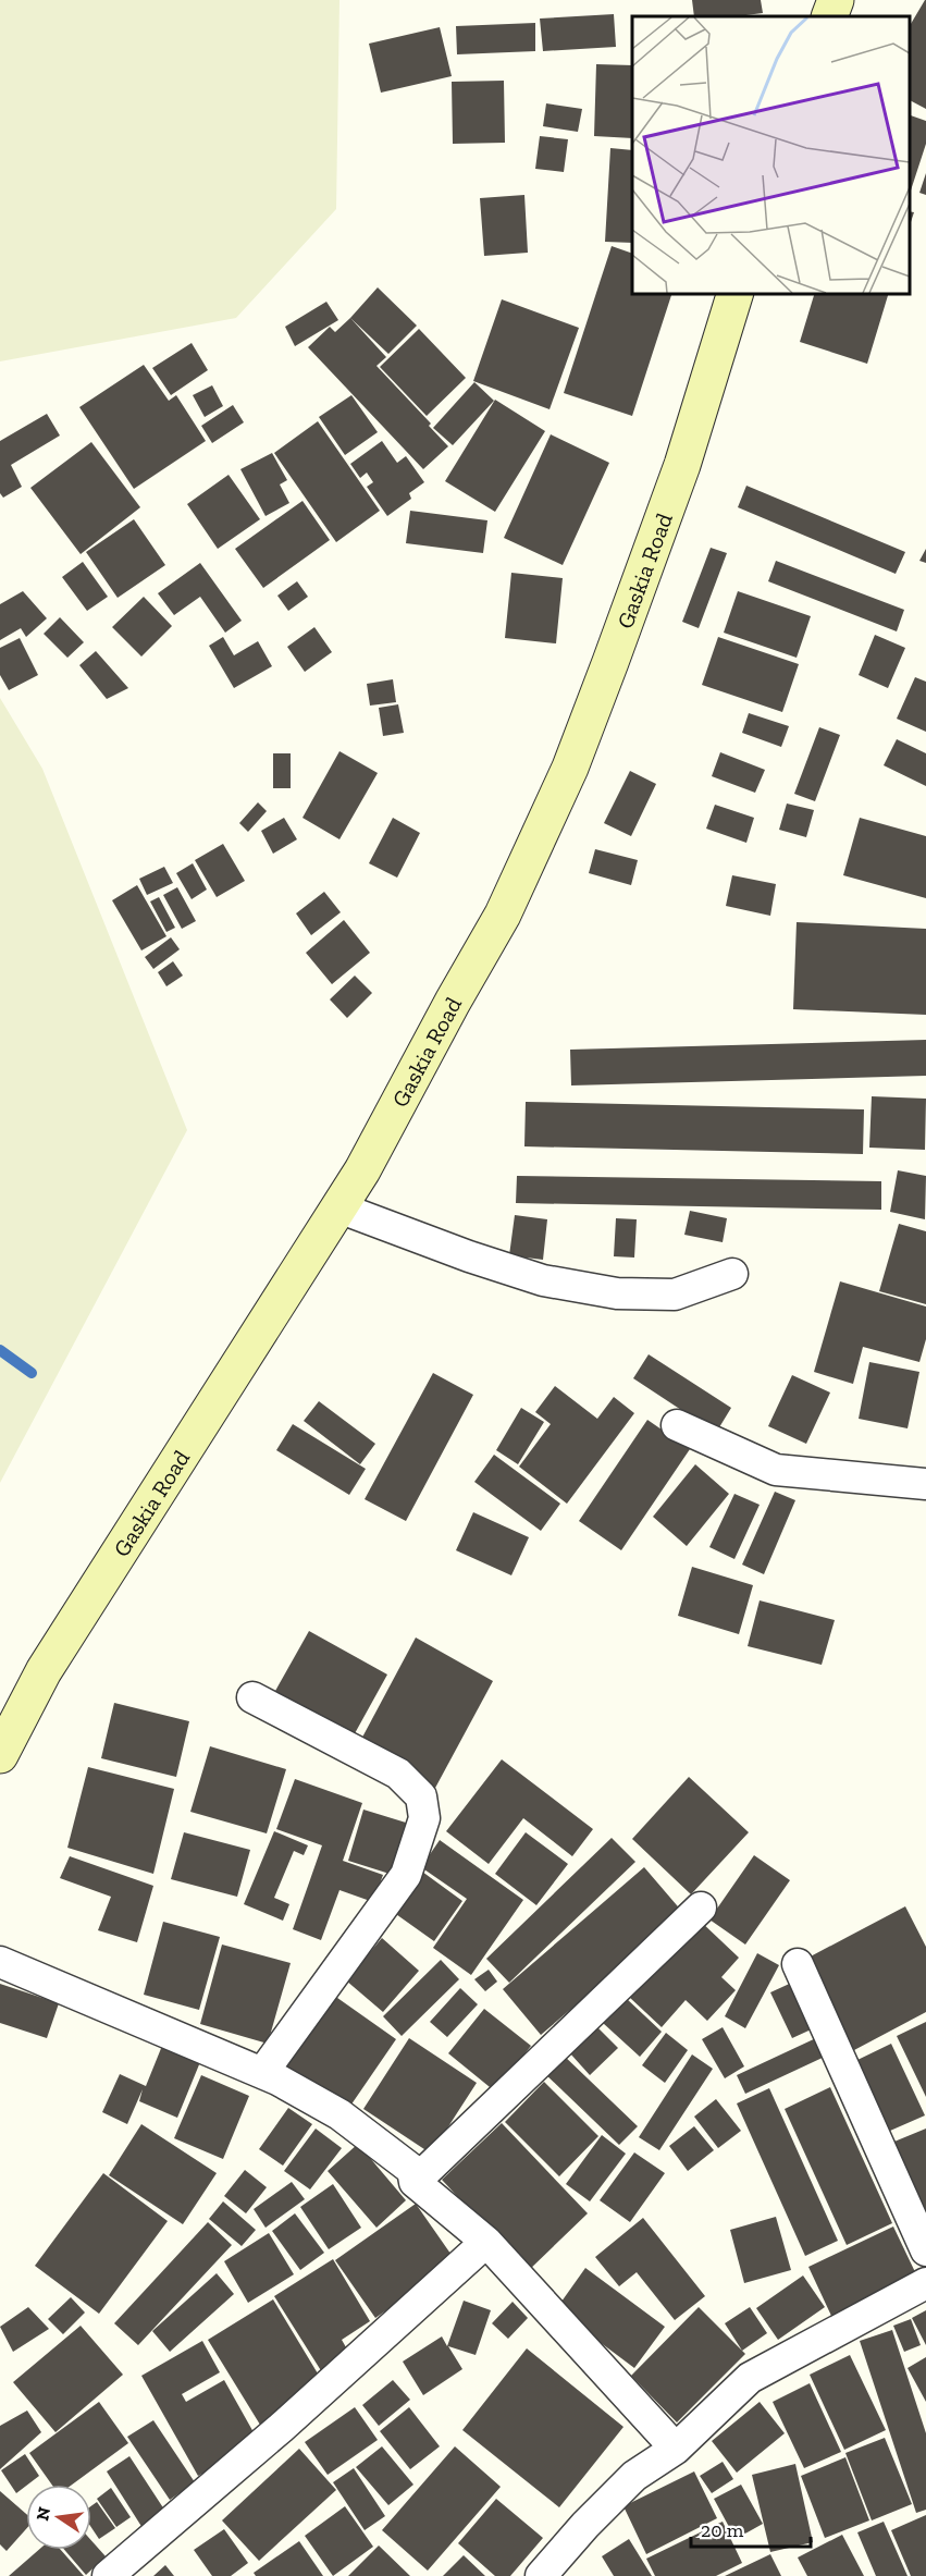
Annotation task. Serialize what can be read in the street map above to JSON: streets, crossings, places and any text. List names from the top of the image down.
{
  "streets": {
    "main road": ["Gaskia Road"]
  },
  "scale_bar": "20 m",
  "north": "left"
}
